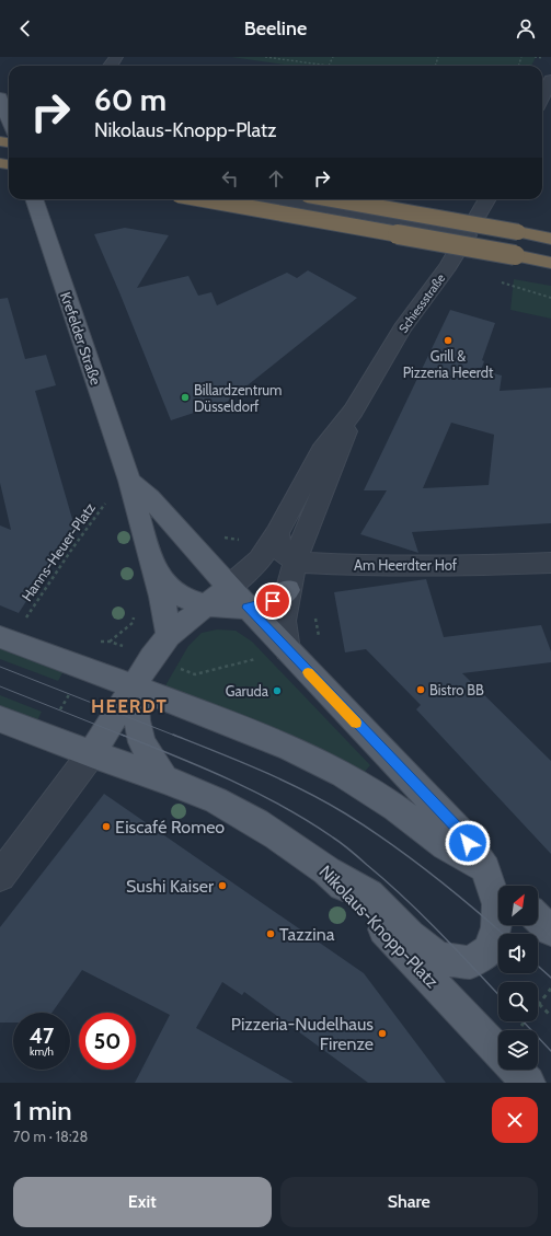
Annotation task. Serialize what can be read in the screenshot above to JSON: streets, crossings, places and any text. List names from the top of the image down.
{
  "streets": {
    "main road": ["Krefelder Straße", "Nikolaus-Knopp-Platz"],
    "street": ["Schiessstraße", "Am Heerdter Hof"],
    "path": ["Hanns-Heuer-Platz"]
  },
  "crossings": [
    ["Schiessstraße", "Am Heerdter Hof"],
    ["Krefelder Straße", "Hanns-Heuer-Platz"]
  ],
  "districts": ["HEERDT"],
  "places": [
    "Grill & Pizzeria Heerdt",
    "Billardzentrum Düsseldorf",
    "Bistro BB",
    "Garuda",
    "Eiscafé Romeo",
    "Sushi Kaiser",
    "Tazzina",
    "Pizzeria-Nudelhaus Firenze"
  ],
  "north": "top right",
  "page": {
    "header": "Beeline",
    "turn": ["60 m", "Nikolaus-Knopp-Platz"],
    "speed": "47 km/h",
    "limit": "50",
    "heading": ["1 min", "70 m · 18:28"],
    "buttons": ["Exit", "Share"]
  }
}
